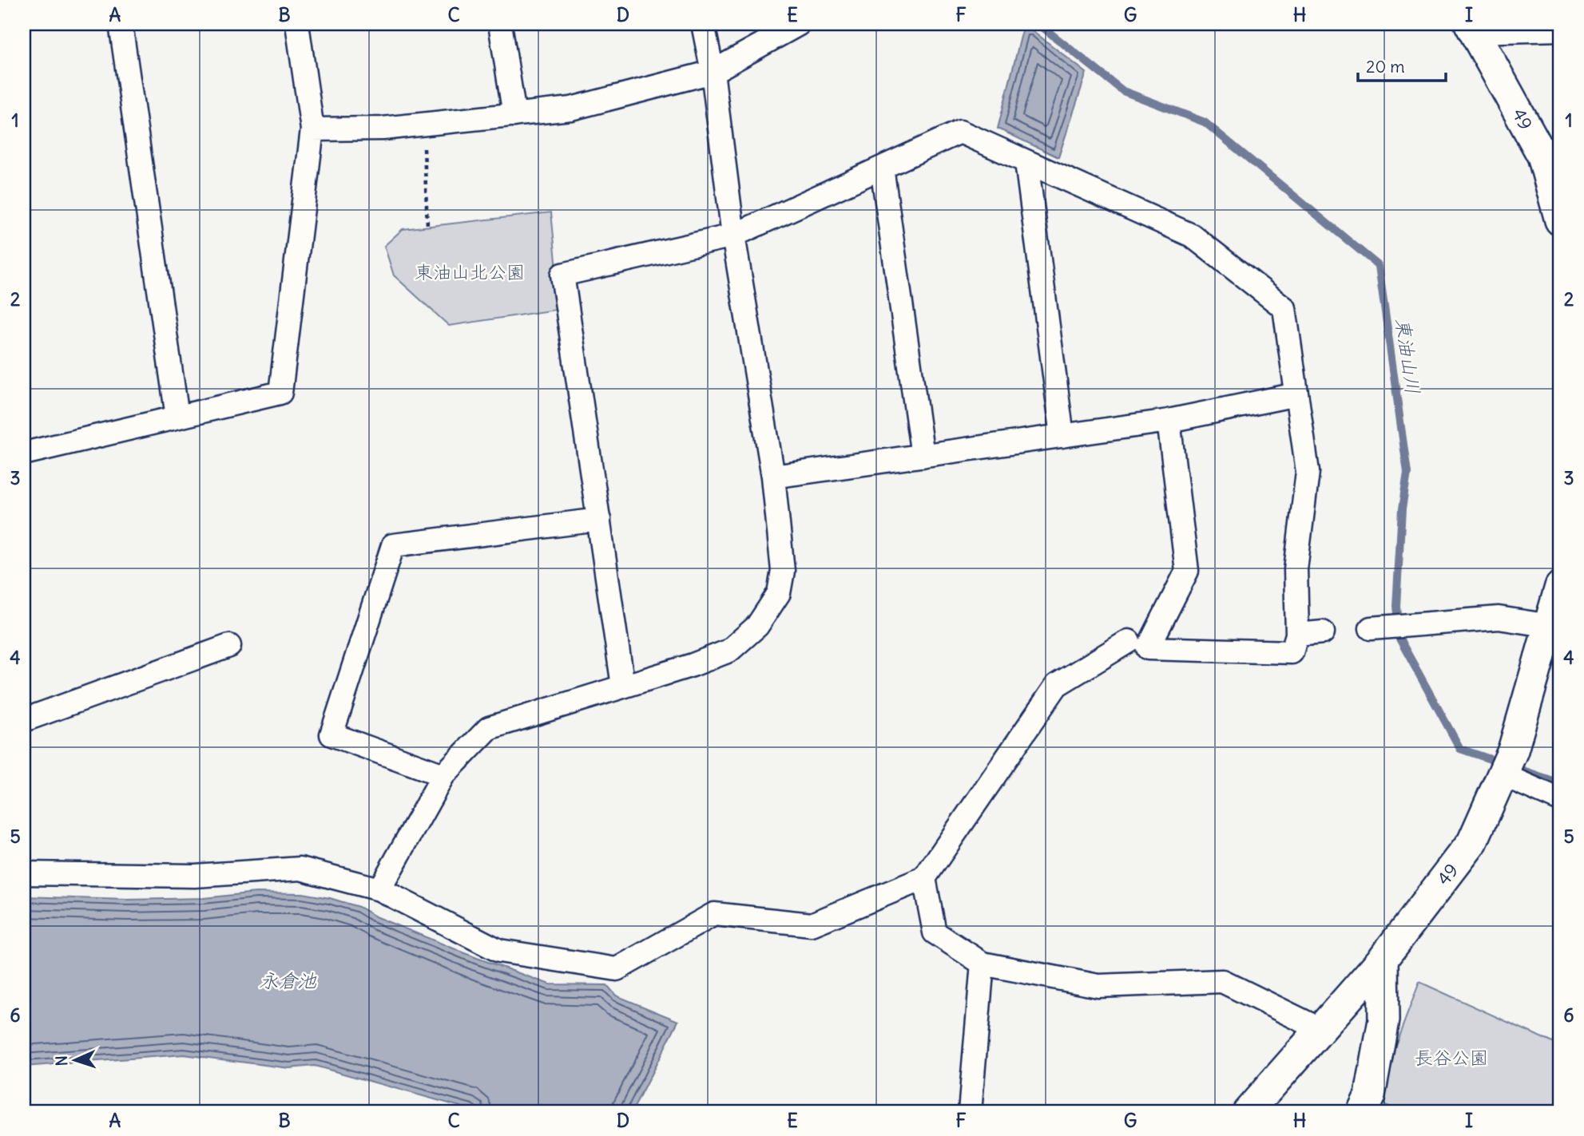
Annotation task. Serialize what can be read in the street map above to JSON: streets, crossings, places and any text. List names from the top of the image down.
{
  "streets": {
    "street": ["49"]
  },
  "water": ["東油山川", "永倉池"],
  "parks": ["東油山北公園", "長谷公園"],
  "scale_bar": "20 m",
  "north": "left",
  "grid": {
    "columns": [
      "A",
      "B",
      "C",
      "D",
      "E",
      "F",
      "G",
      "H",
      "I"
    ],
    "rows": [
      "1",
      "2",
      "3",
      "4",
      "5",
      "6"
    ]
  }
}
